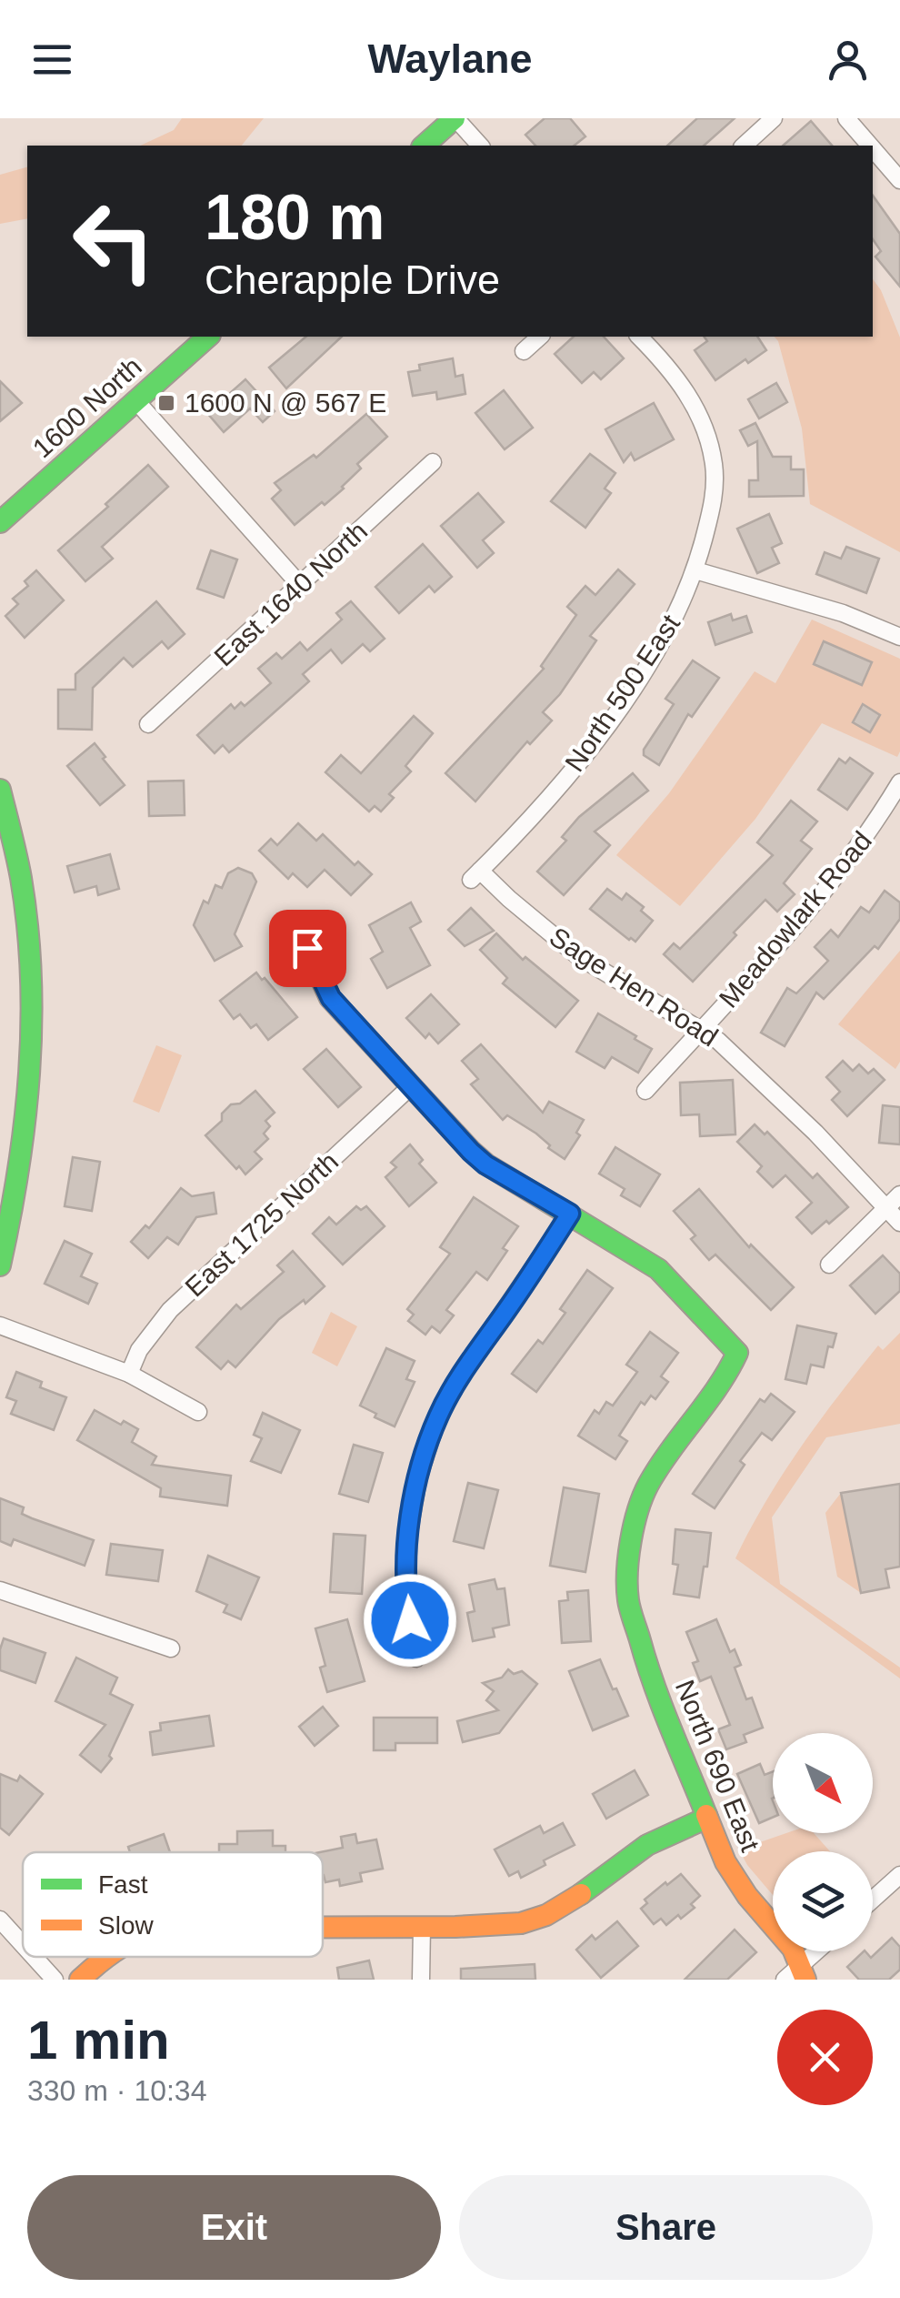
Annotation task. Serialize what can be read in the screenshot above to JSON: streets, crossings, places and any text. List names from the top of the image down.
{
  "streets": {
    "street": [
      "1600 North",
      "East 1640 North",
      "North 500 East",
      "Meadowlark Road",
      "Sage Hen Road",
      "East 1725 North",
      "North 690 East"
    ]
  },
  "crossings": [
    ["North 500 East", "Sage Hen Road"],
    ["Meadowlark Road", "Sage Hen Road"]
  ],
  "places": {
    "transit": ["1600 N @ 567 E"]
  },
  "legend": ["Fast", "Slow"],
  "north": "bottom right",
  "page": {
    "header": "Waylane",
    "turn": ["180 m", "Cherapple Drive"],
    "heading": ["1 min", "330 m · 10:34"],
    "buttons": ["Exit", "Share"]
  }
}
